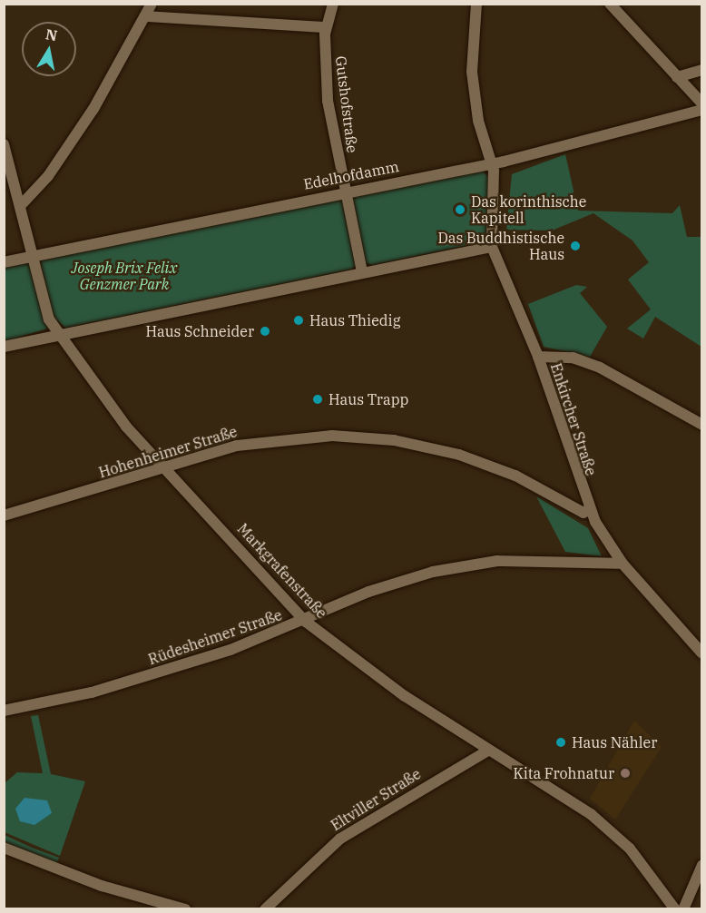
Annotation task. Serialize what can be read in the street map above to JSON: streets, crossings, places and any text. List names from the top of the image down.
{
  "streets": {
    "street": [
      "Gutshofstraße",
      "Edelhofdamm",
      "Enkircher Straße",
      "Hohenheimer Straße",
      "Markgrafenstraße",
      "Rüdesheimer Straße",
      "Eltviller Straße"
    ]
  },
  "crossings": [
    ["Gutshofstraße", "Edelhofdamm"],
    ["Edelhofdamm", "Enkircher Straße"],
    ["Edelhofdamm", "Markgrafenstraße"],
    ["Enkircher Straße", "Hohenheimer Straße"],
    ["Enkircher Straße", "Rüdesheimer Straße"],
    ["Hohenheimer Straße", "Markgrafenstraße"],
    ["Markgrafenstraße", "Rüdesheimer Straße"],
    ["Markgrafenstraße", "Eltviller Straße"]
  ],
  "parks": ["Joseph Brix Felix Genzmer Park"],
  "places": [
    "Das korinthische Kapitell",
    "Das Buddhistische Haus",
    "Haus Thiedig",
    "Haus Schneider",
    "Haus Trapp",
    "Haus Nähler",
    "Kita Frohnatur"
  ],
  "north": "top"
}
